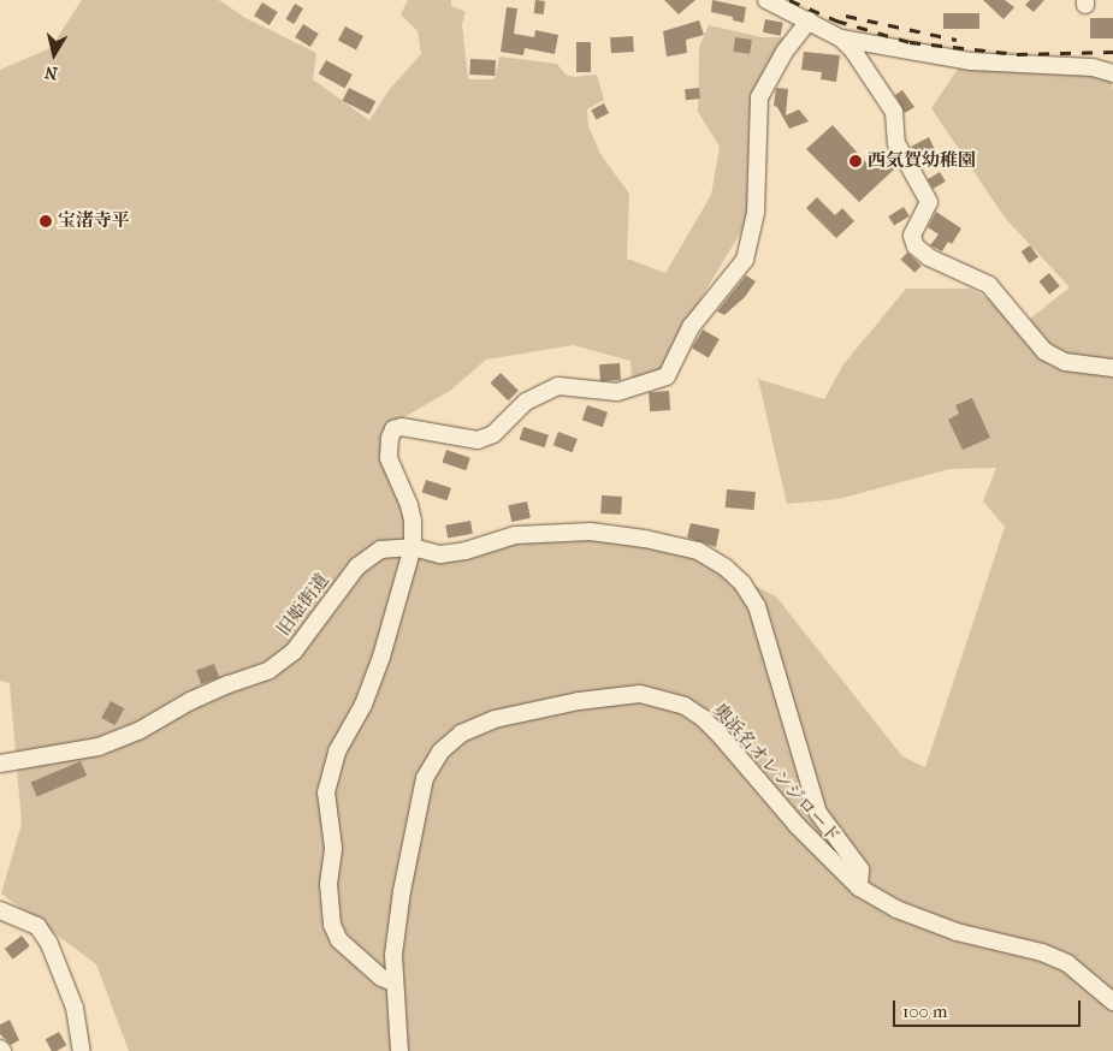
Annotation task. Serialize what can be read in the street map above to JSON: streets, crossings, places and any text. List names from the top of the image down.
{
  "streets": {
    "street": ["旧姫街道", "奥浜名オレンジロード"]
  },
  "crossings": [
    ["旧姫街道", "奥浜名オレンジロード"]
  ],
  "places": ["西気賀幼稚園", "宝渚寺平"],
  "scale_bar": "100 m",
  "north": "bottom"
}
